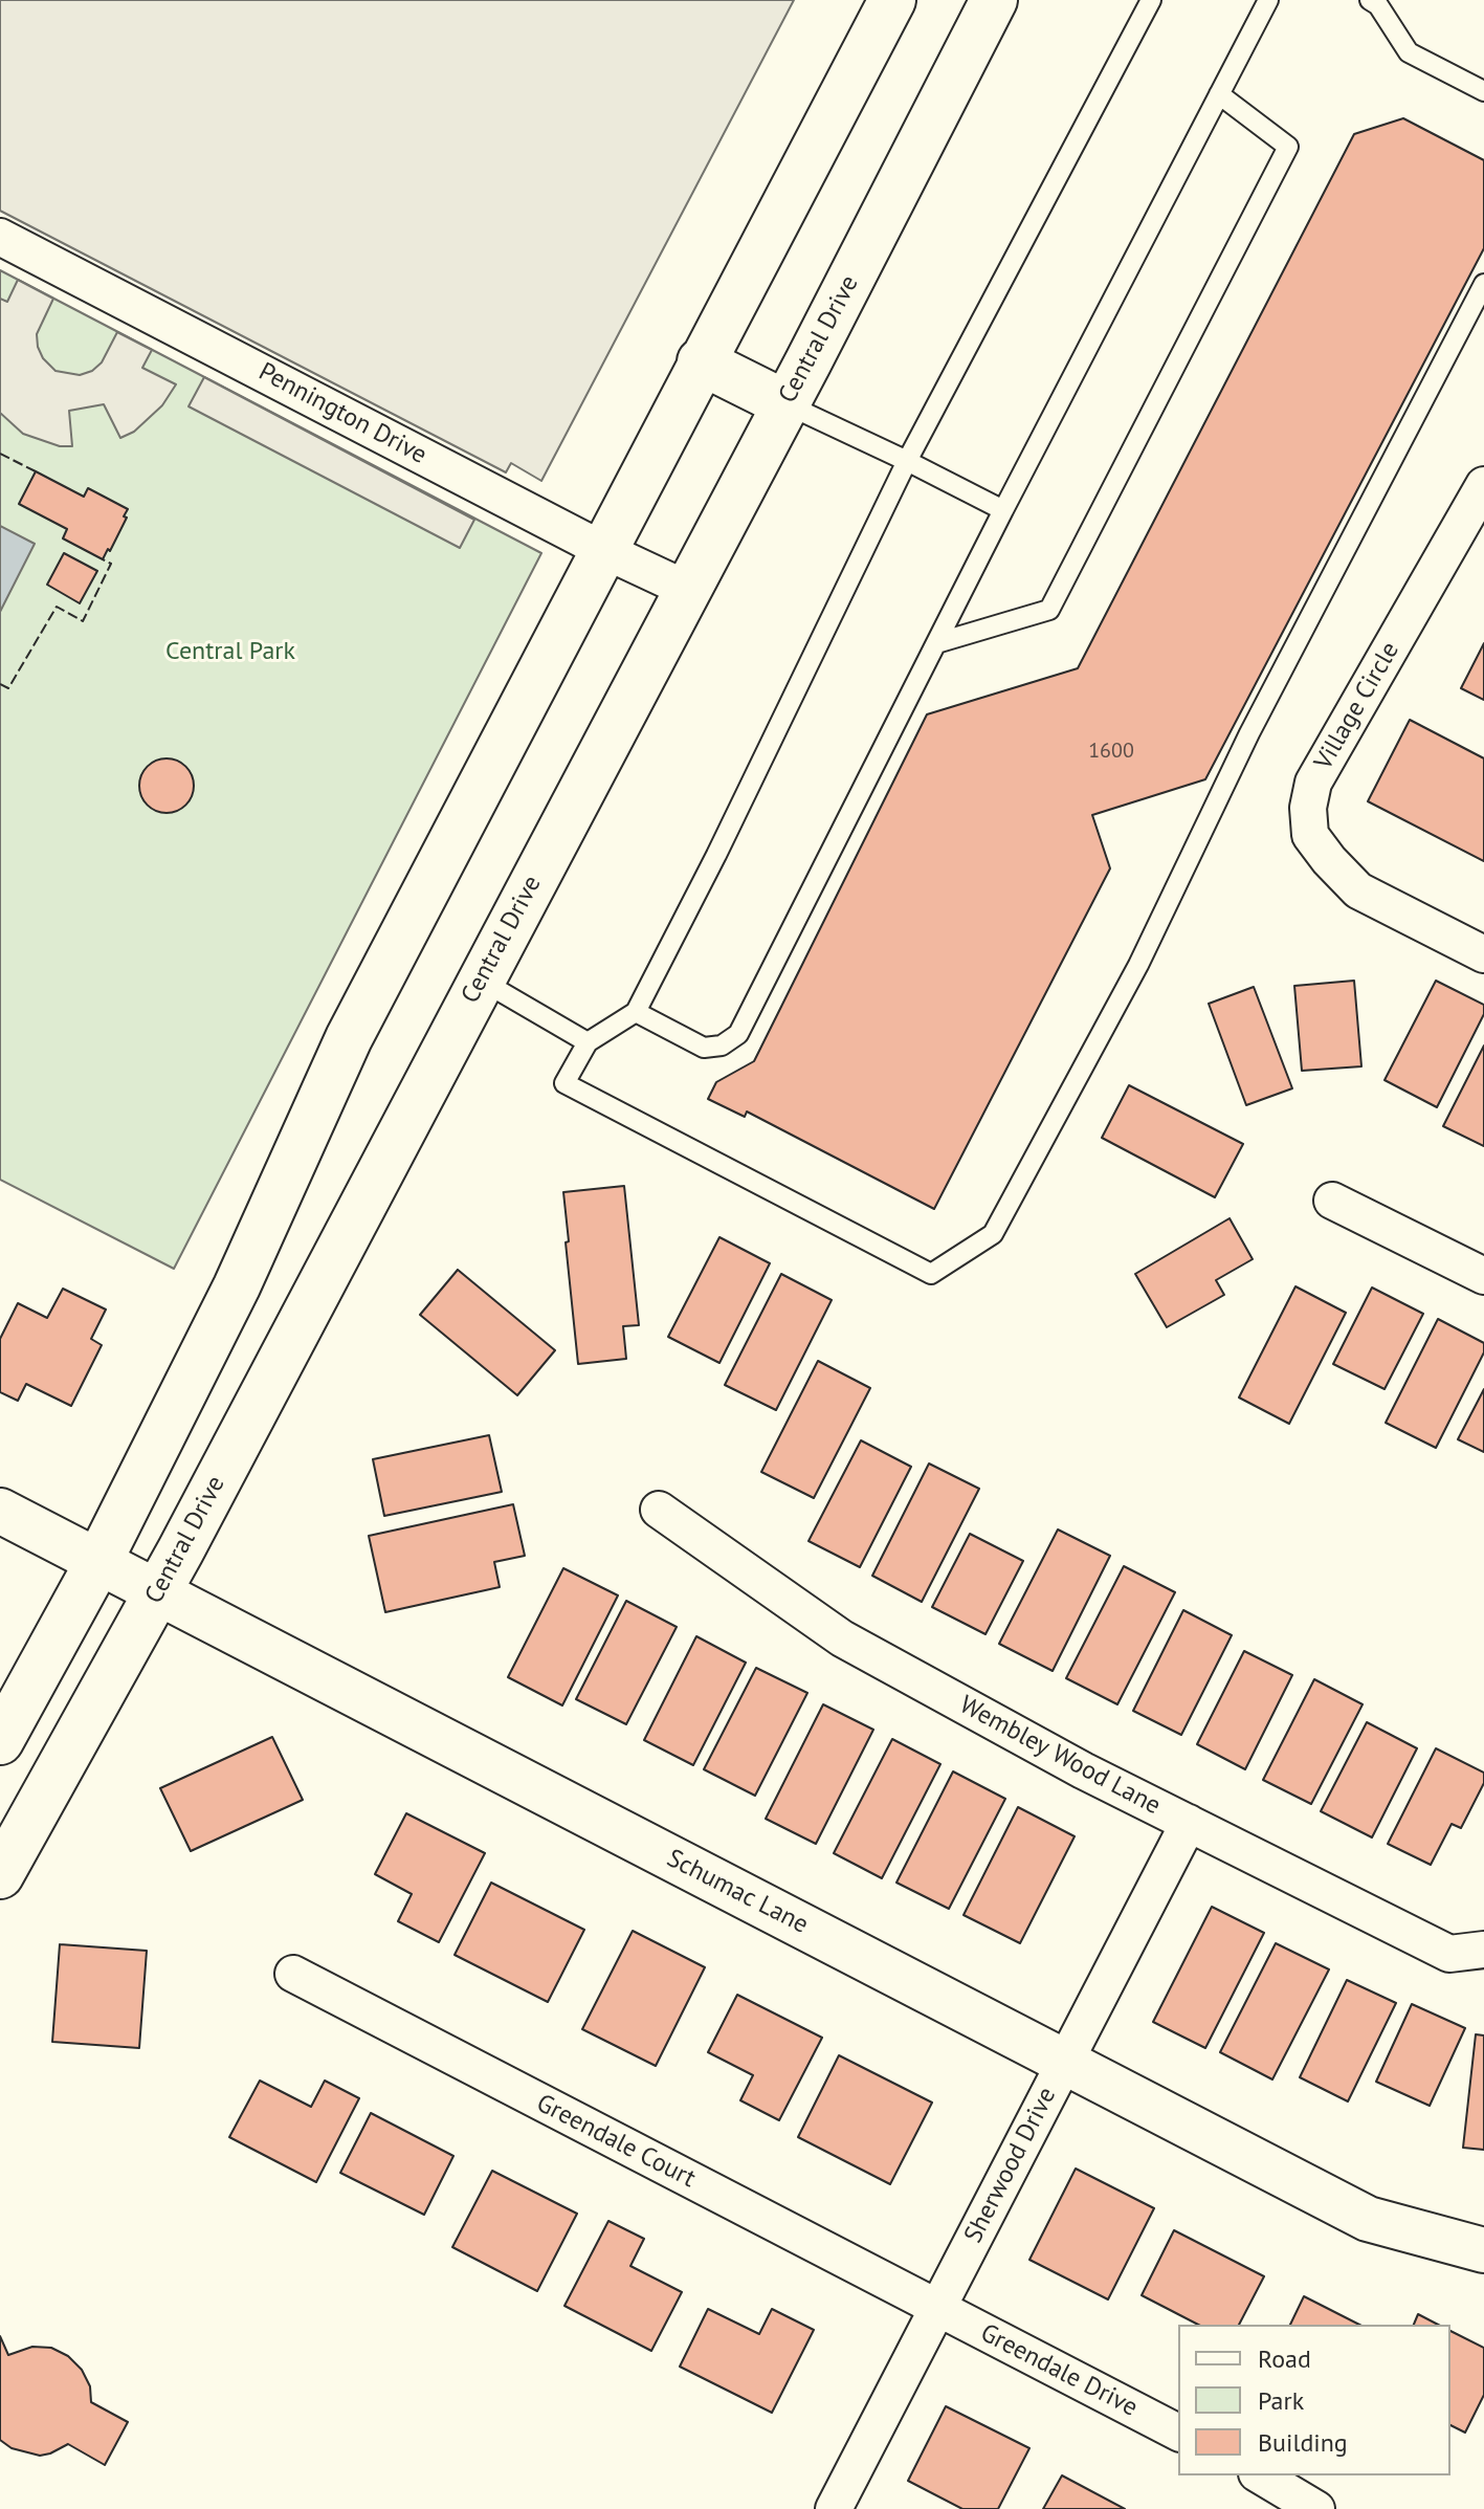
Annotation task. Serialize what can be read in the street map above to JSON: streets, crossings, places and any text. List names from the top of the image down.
{
  "streets": {
    "main road": ["Central Drive"],
    "street": [
      "Pennington Drive",
      "Village Circle",
      "Wembley Wood Lane",
      "Schumac Lane",
      "Greendale Court",
      "Sherwood Drive",
      "Greendale Drive"
    ]
  },
  "crossings": [
    ["Central Drive", "Pennington Drive"],
    ["Central Drive", "Schumac Lane"],
    ["Wembley Wood Lane", "Sherwood Drive"],
    ["Schumac Lane", "Sherwood Drive"],
    ["Greendale Court", "Sherwood Drive"],
    ["Greendale Court", "Greendale Drive"],
    ["Sherwood Drive", "Greendale Drive"]
  ],
  "parks": ["Central Park"],
  "house_numbers": ["1600"],
  "legend": ["Road", "Park", "Building"]
}
